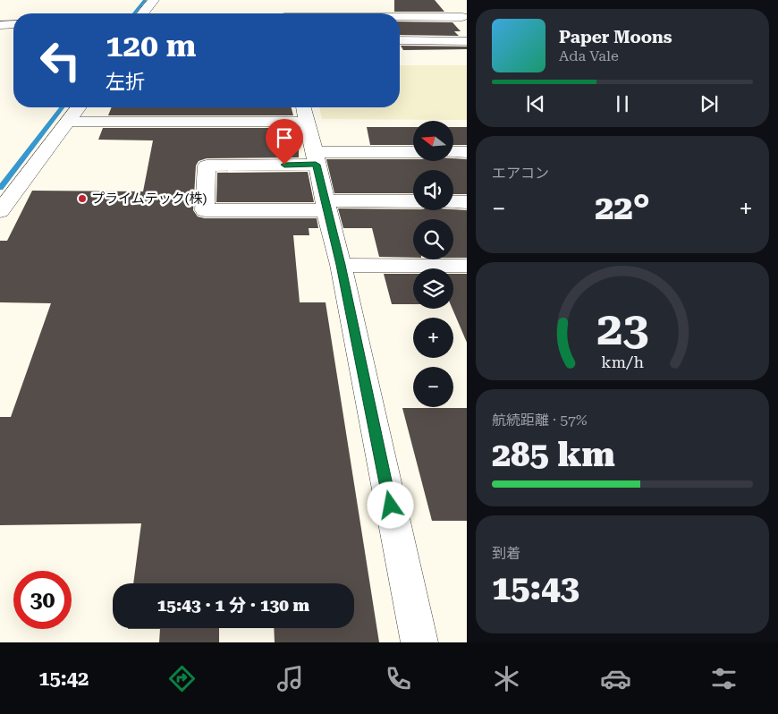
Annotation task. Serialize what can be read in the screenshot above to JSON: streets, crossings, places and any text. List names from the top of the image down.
{
  "places": ["プライムテック(株)"],
  "north": "left",
  "page": {
    "turn": ["120 m", "左折"],
    "song": ["Paper Moons", "Ada Vale"],
    "map_buttons": ["+", "−"],
    "tile": [
      "エアコン",
      ["航続距離 · 57%", "285 km"],
      ["到着", "15:43"]
    ],
    "heat": ["−", "22°", "+"],
    "limit": "30",
    "trip": "15:43 · 1 分 · 130 m",
    "tabs": "15:42",
    "gauge": ["23", "km/h"]
  }
}
